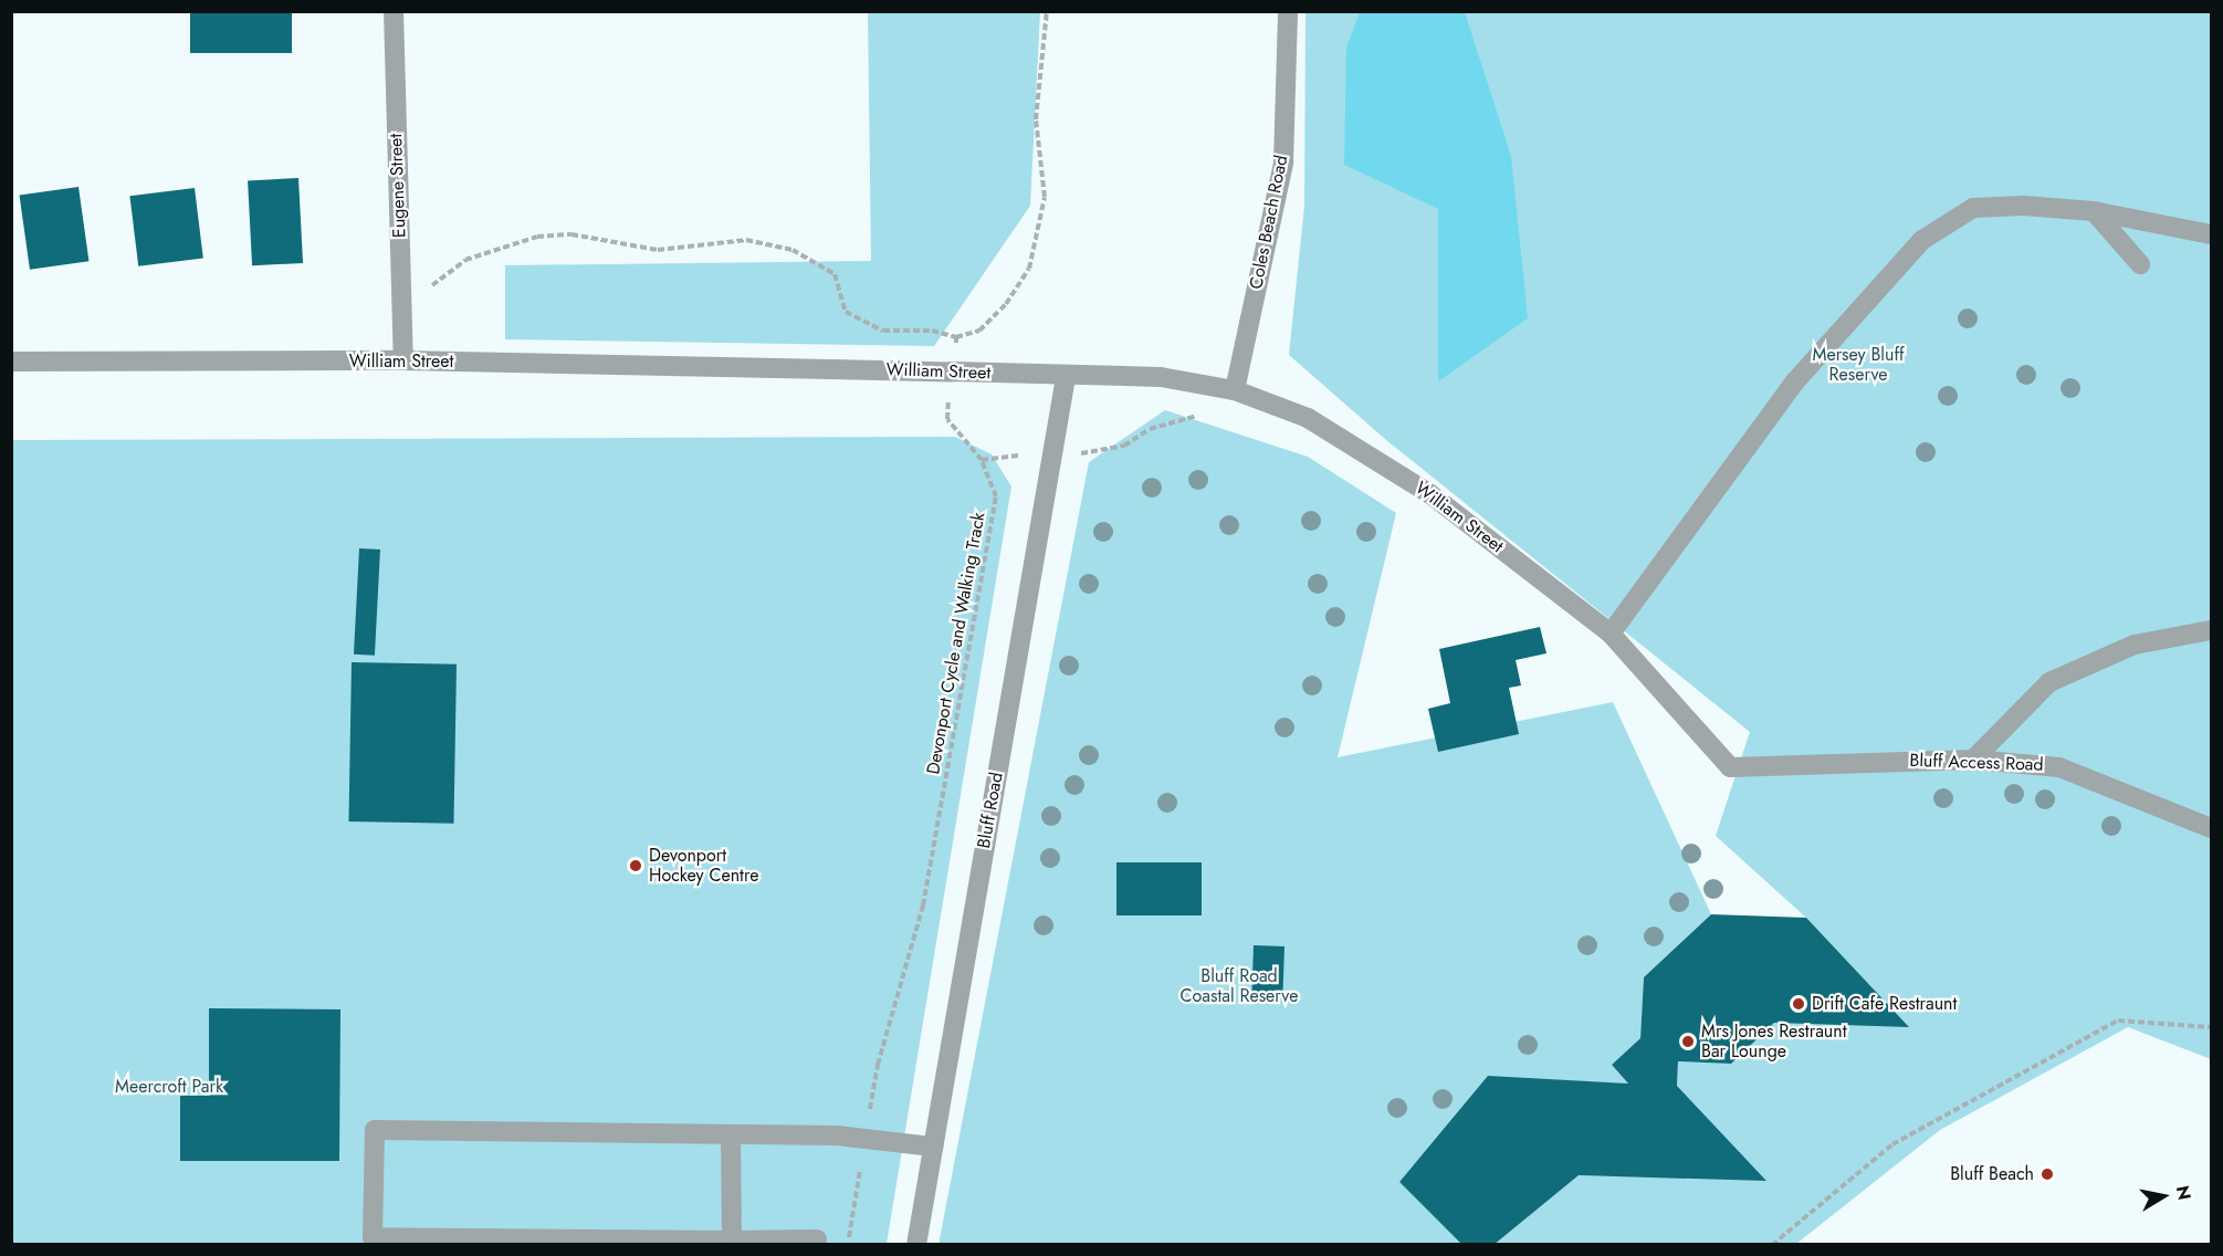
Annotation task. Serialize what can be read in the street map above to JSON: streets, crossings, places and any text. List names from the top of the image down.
{
  "streets": {
    "street": [
      "Eugene Street",
      "Coles Beach Road",
      "William Street",
      "Bluff Access Road",
      "Bluff Road"
    ],
    "path": ["Devonport Cycle and Walking Track"]
  },
  "crossings": [
    ["Eugene Street", "William Street"],
    ["Coles Beach Road", "William Street"],
    ["William Street", "Devonport Cycle and Walking Track"],
    ["William Street", "Bluff Access Road"],
    ["William Street", "Bluff Road"]
  ],
  "parks": ["Mersey Bluff Reserve", "Bluff Road Coastal Reserve", "Meercroft Park"],
  "places": [
    "Devonport Hockey Centre",
    "Drift Cafe Restraunt",
    "Mrs Jones Restraunt Bar Lounge",
    "Bluff Beach"
  ],
  "north": "right"
}
